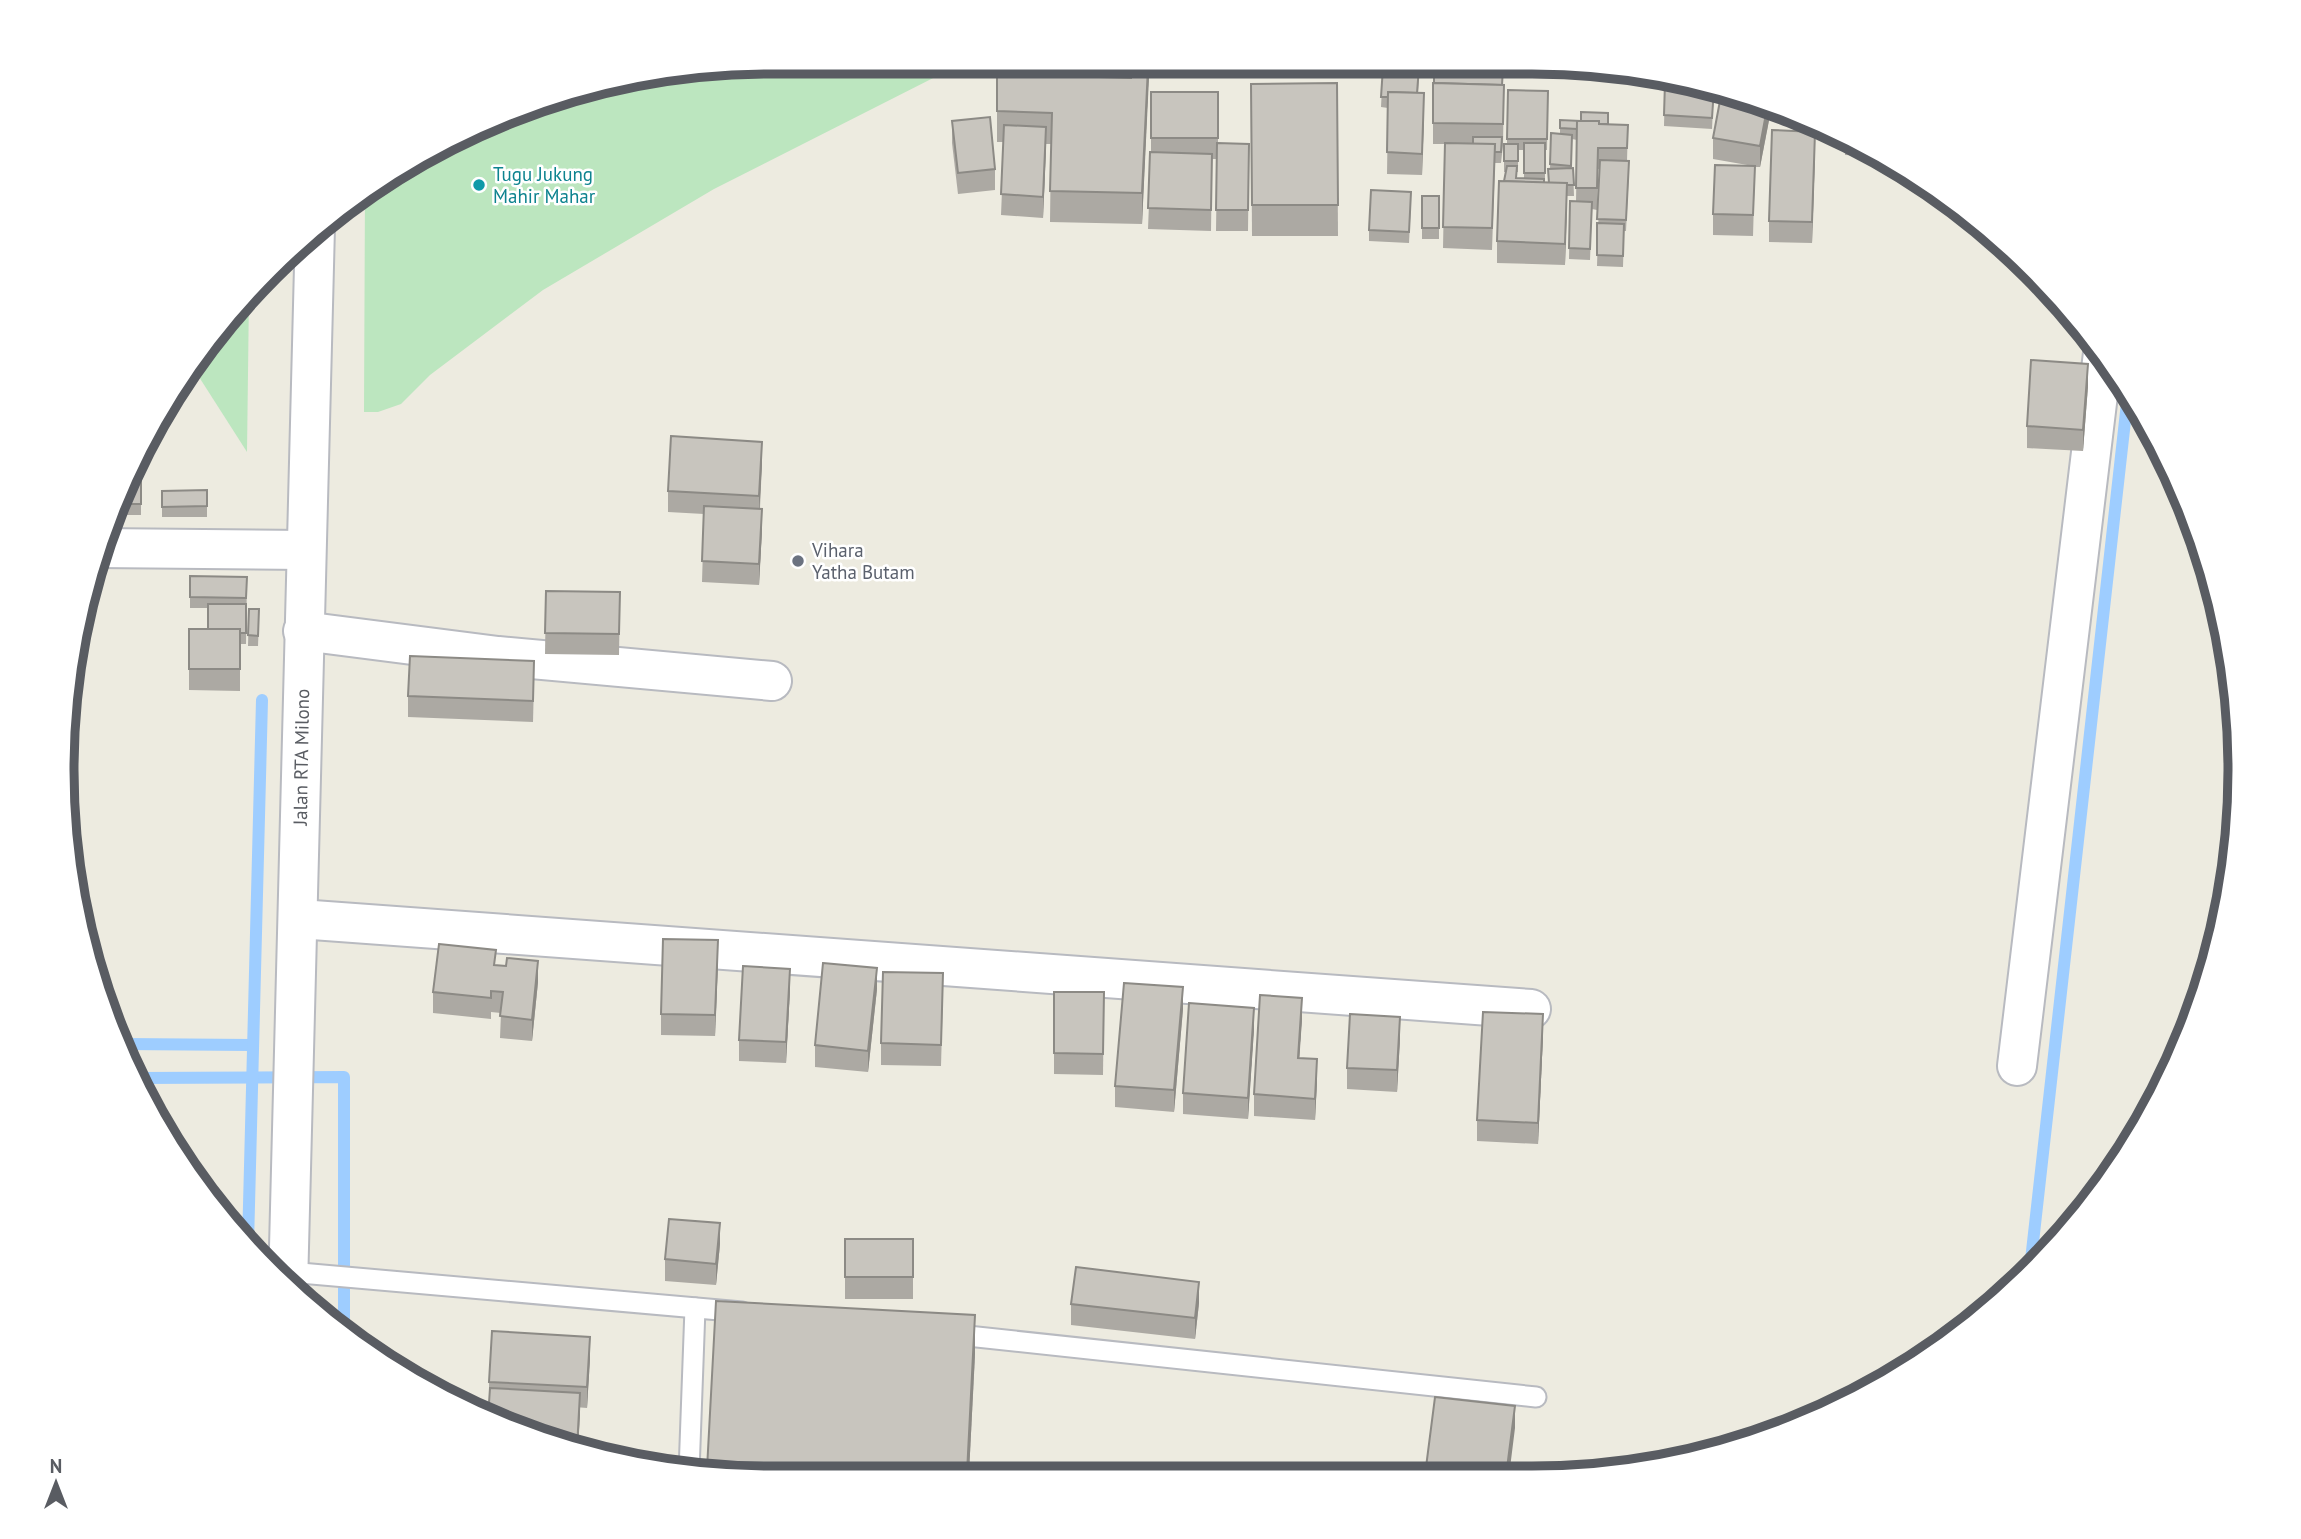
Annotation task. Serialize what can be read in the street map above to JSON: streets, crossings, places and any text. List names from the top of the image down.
{
  "streets": {
    "street": ["Jalan RTA Milono"]
  },
  "places": ["Tugu Jukung Mahir Mahar", "Vihara Yatha Butam"],
  "north": "top"
}
